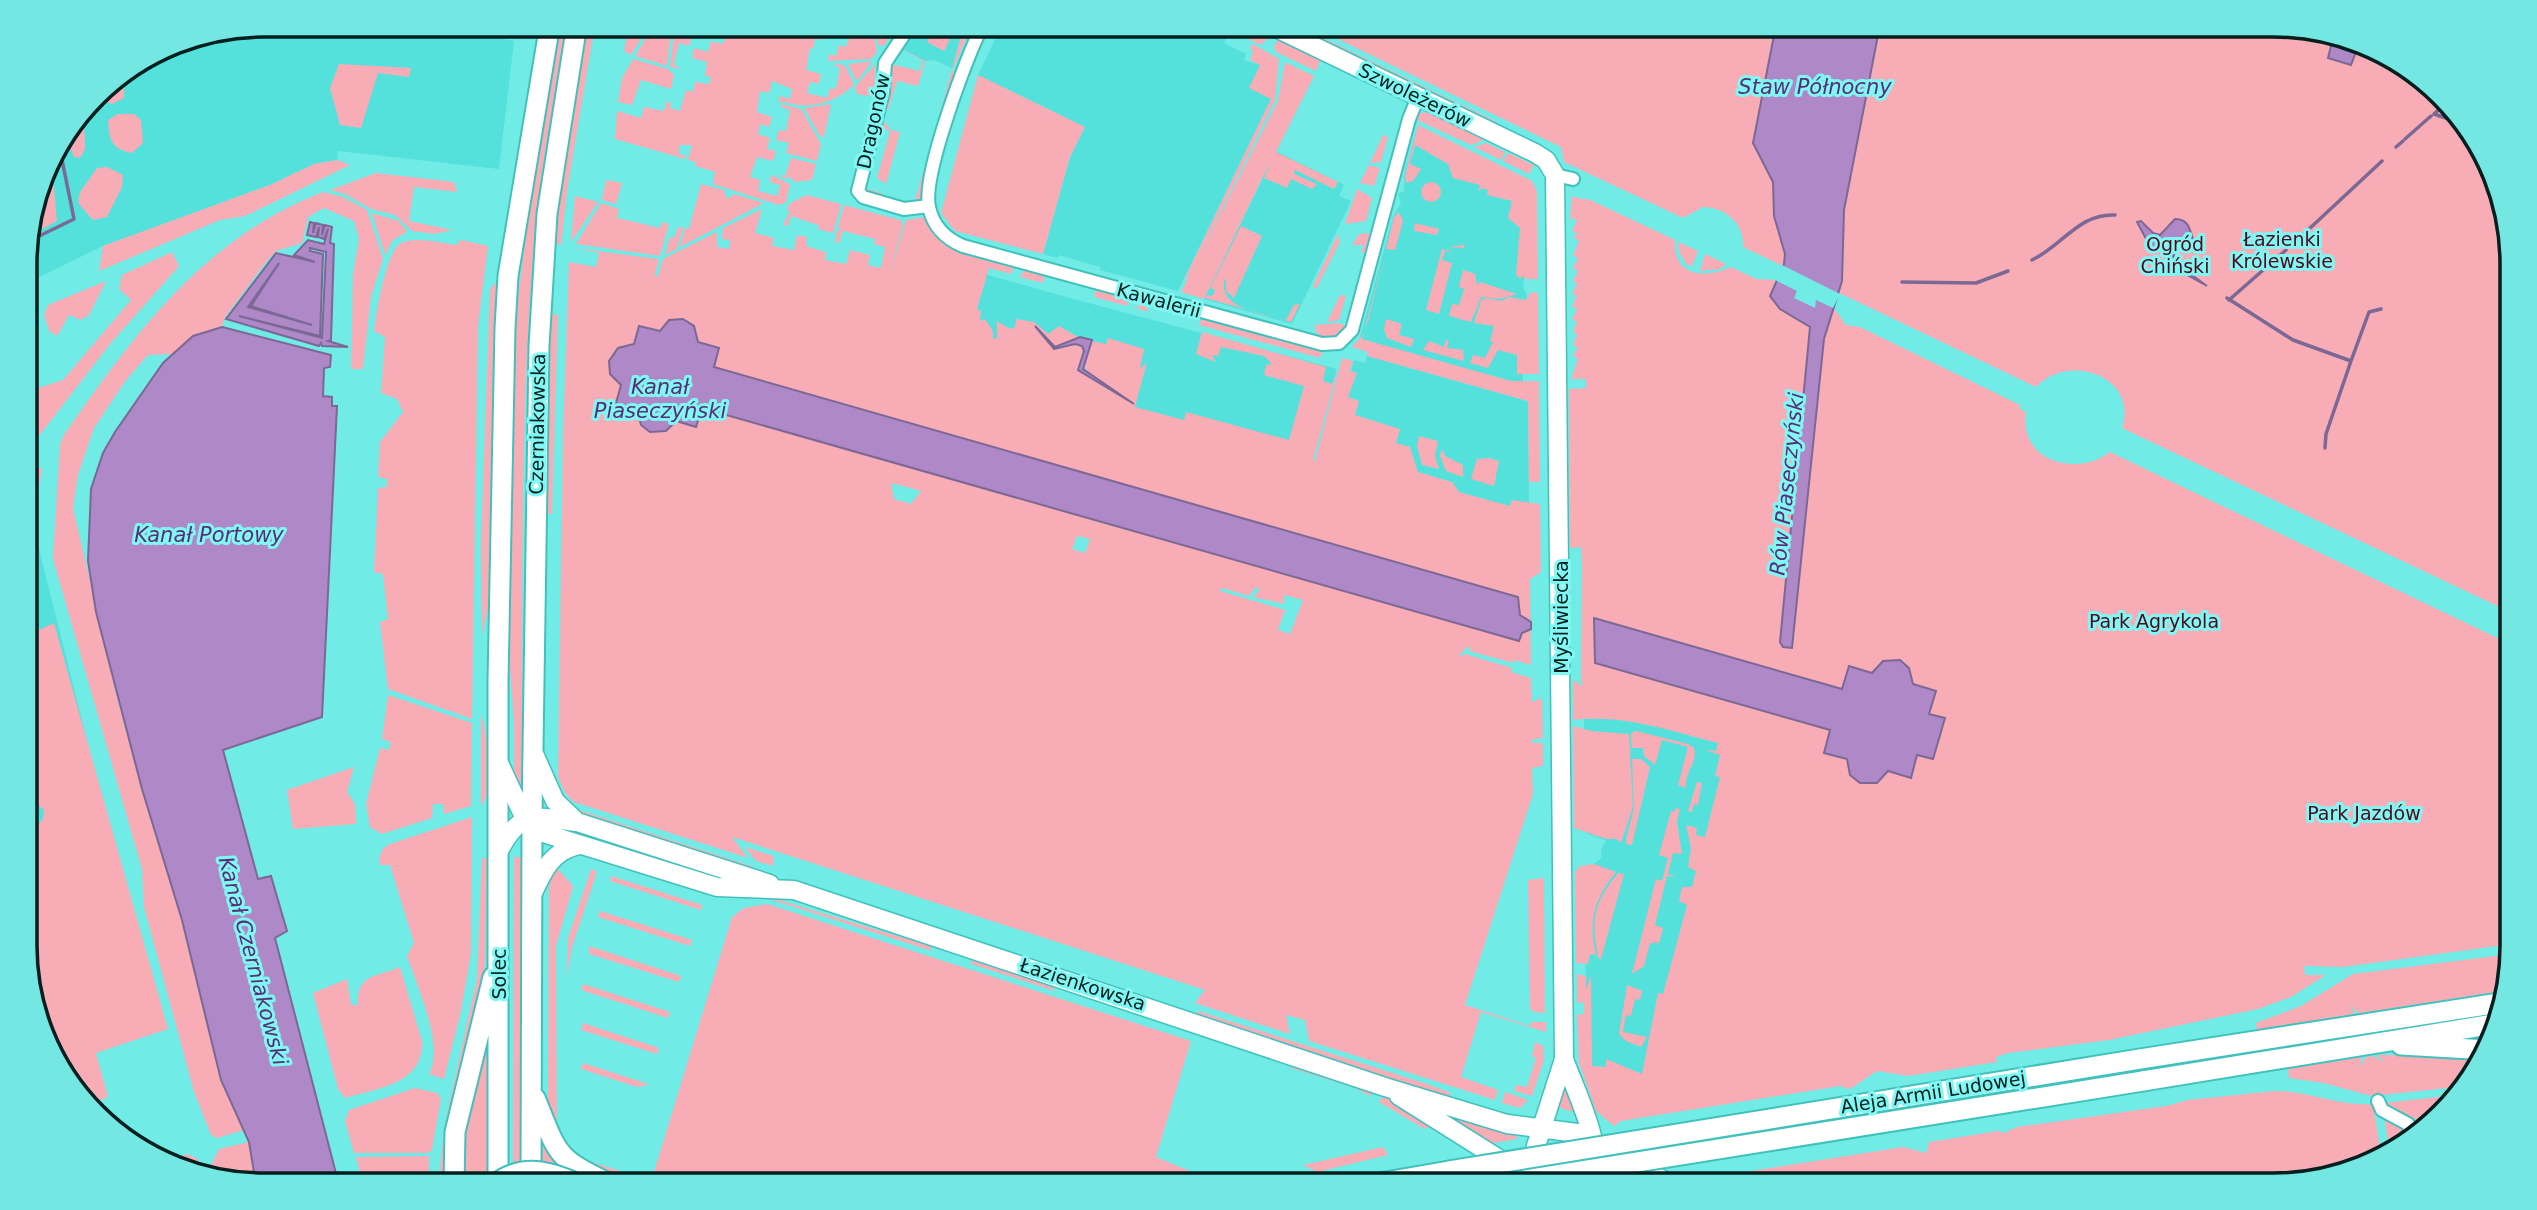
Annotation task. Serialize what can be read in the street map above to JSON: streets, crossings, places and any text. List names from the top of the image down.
{
  "streets": {
    "main road": ["Czerniakowska", "Solec", "Aleja Armii Ludowej"],
    "street": [
      "Szwoleżerów",
      "Dragonów",
      "Kawalerii",
      "Myśliwiecka",
      "Łazienkowska"
    ]
  },
  "crossings": [
    ["Szwoleżerów", "Kawalerii"],
    ["Szwoleżerów", "Myśliwiecka"],
    ["Dragonów", "Kawalerii"],
    ["Czerniakowska", "Solec"],
    ["Czerniakowska", "Łazienkowska"],
    ["Myśliwiecka", "Łazienkowska"],
    ["Solec", "Łazienkowska"]
  ],
  "water": [
    "Staw Północny",
    "Kanał Piaseczyński",
    "Rów Piaseczyński",
    "Kanał Portowy",
    "Kanał Czerniakowski"
  ],
  "parks": [
    "Łazienki Królewskie",
    "Ogród Chiński",
    "Park Agrykola",
    "Park Jazdów"
  ]
}
